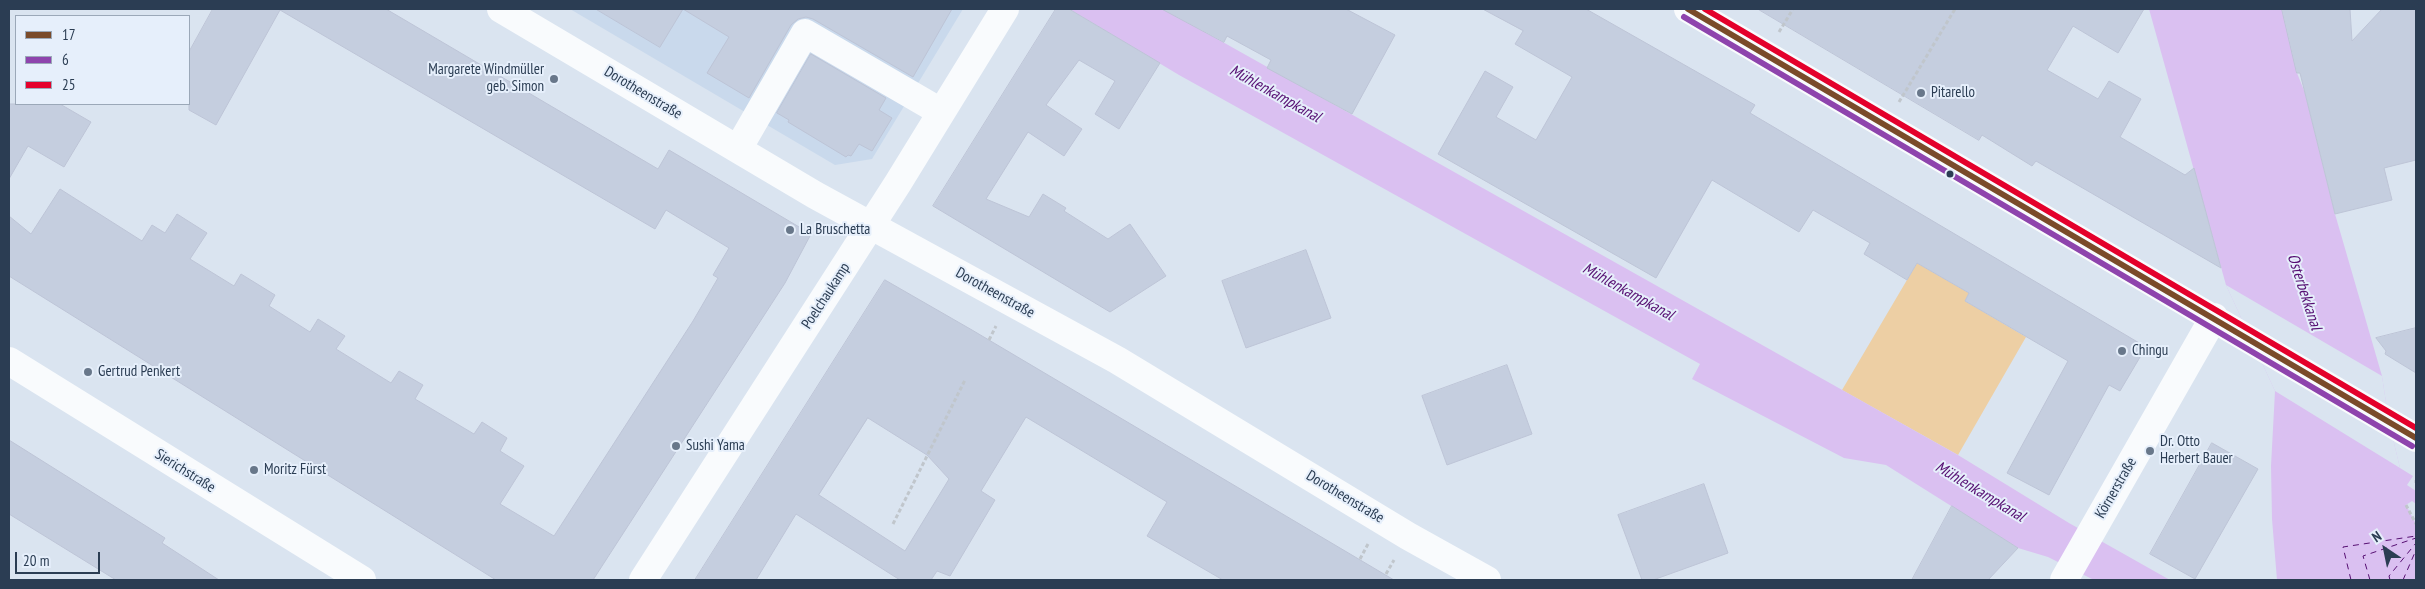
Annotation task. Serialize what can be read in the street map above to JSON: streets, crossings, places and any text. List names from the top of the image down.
{
  "streets": {
    "street": [
      "Dorotheenstraße",
      "Poelchaukamp",
      "Sierichstraße",
      "Körnerstraße"
    ]
  },
  "crossings": [
    ["Dorotheenstraße", "Poelchaukamp"]
  ],
  "water": ["Mühlenkampkanal", "Osterbekkanal"],
  "places": [
    "Margarete Windmüller geb. Simon",
    "Pitarello",
    "La Bruschetta",
    "Chingu",
    "Gertrud Penkert",
    "Sushi Yama",
    "Dr. Otto Herbert Bauer",
    "Moritz Fürst"
  ],
  "lines": ["transit line 17", "transit line 25", "transit line 6"],
  "legend": ["17", "6", "25"],
  "scale_bar": "20 m",
  "north": "top left"
}
